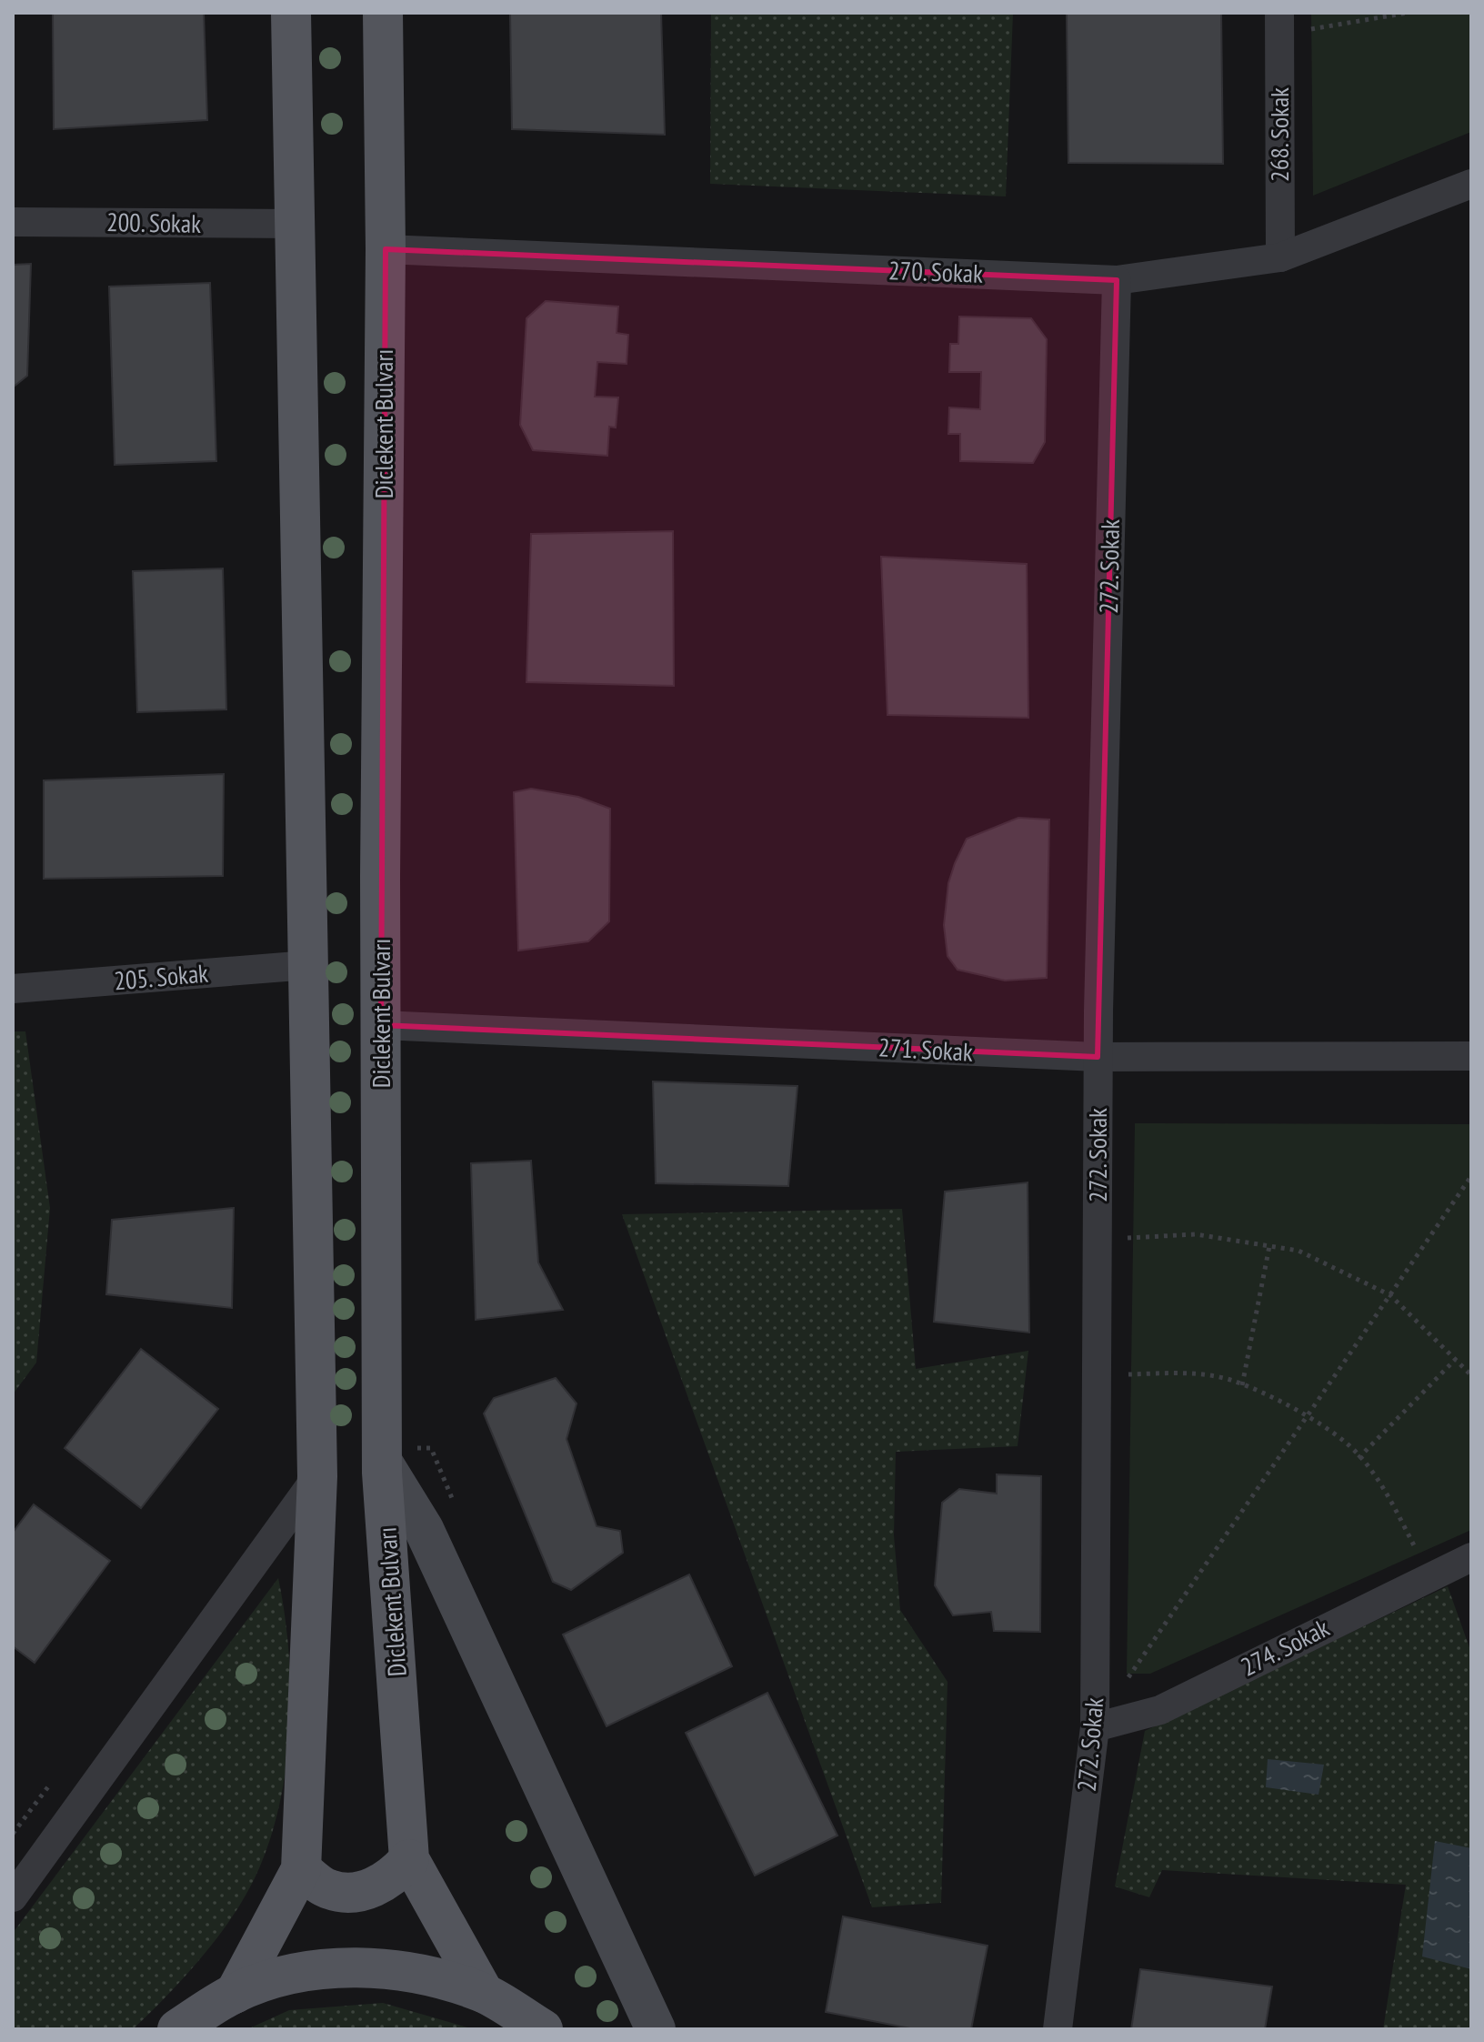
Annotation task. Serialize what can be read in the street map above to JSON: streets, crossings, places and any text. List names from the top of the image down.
{
  "streets": {
    "main road": ["Diclekent Bulvarı"],
    "street": [
      "268. Sokak",
      "200. Sokak",
      "270. Sokak",
      "272. Sokak",
      "205. Sokak",
      "271. Sokak",
      "274. Sokak"
    ]
  },
  "crossings": [
    ["268. Sokak", "270. Sokak"],
    ["270. Sokak", "Diclekent Bulvarı"],
    ["270. Sokak", "272. Sokak"],
    ["Diclekent Bulvarı", "271. Sokak"],
    ["272. Sokak", "271. Sokak"],
    ["272. Sokak", "274. Sokak"]
  ]
}
